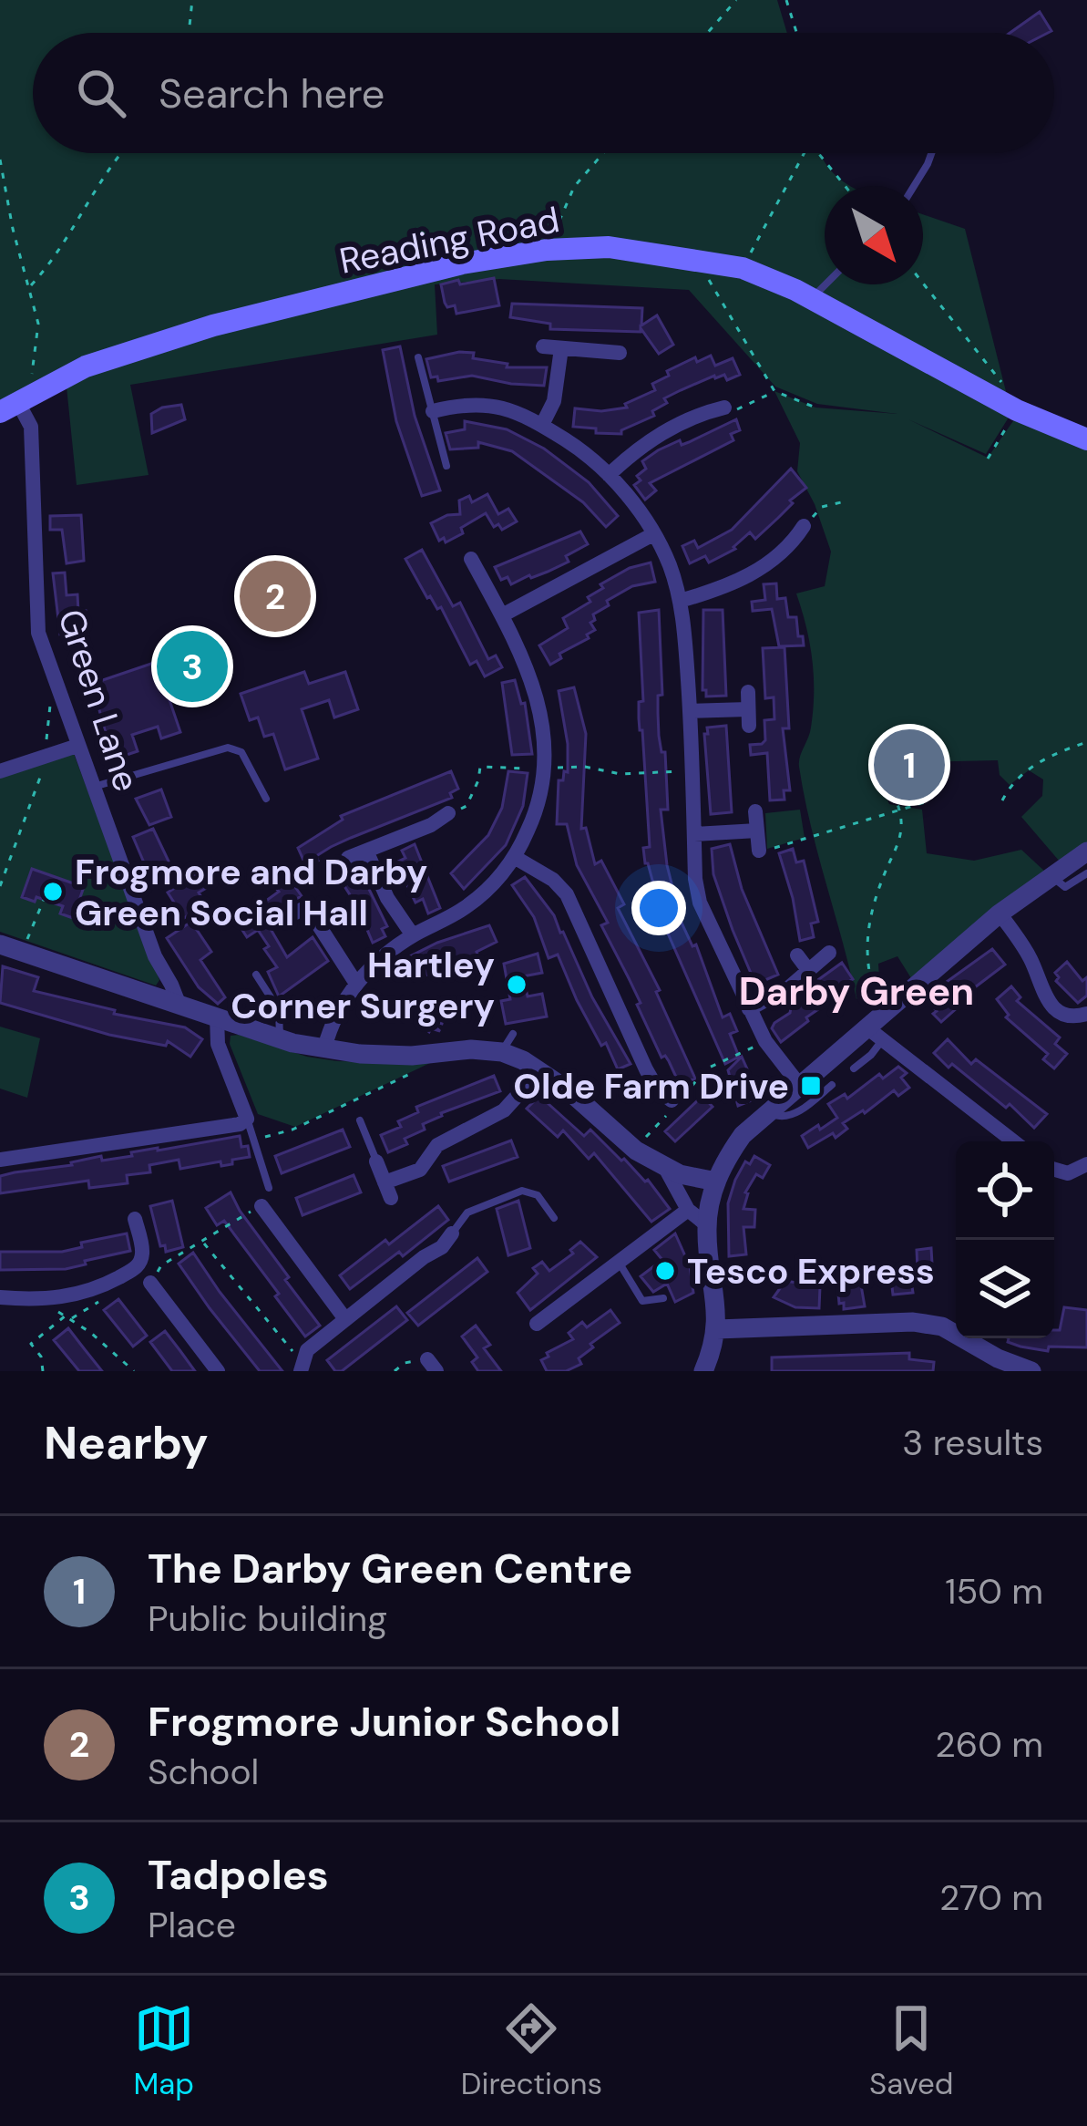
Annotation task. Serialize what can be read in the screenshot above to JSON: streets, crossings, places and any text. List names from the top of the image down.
{
  "streets": {
    "main road": ["Reading Road"],
    "street": ["Green Lane"]
  },
  "crossings": [
    ["Reading Road", "Green Lane"]
  ],
  "districts": ["Darby Green"],
  "places": {
    "other": ["Frogmore and Darby Green Social Hall", "Hartley Corner Surgery", "Tesco Express"],
    "transit": ["Olde Farm Drive"]
  },
  "north": "bottom right",
  "page": {
    "search": "Search here",
    "pins": ["2", "3", "1"],
    "heading": ["Nearby", "3 results"],
    "list": [
      {
        "mark": "1",
        "name": "The Darby Green Centre",
        "note": "Public building",
        "value": "150 m"
      },
      {
        "mark": "2",
        "name": "Frogmore Junior School",
        "note": "School",
        "value": "260 m"
      },
      {
        "mark": "3",
        "name": "Tadpoles",
        "note": "Place",
        "value": "270 m"
      }
    ],
    "nav": ["Map", "Directions", "Saved"]
  }
}
